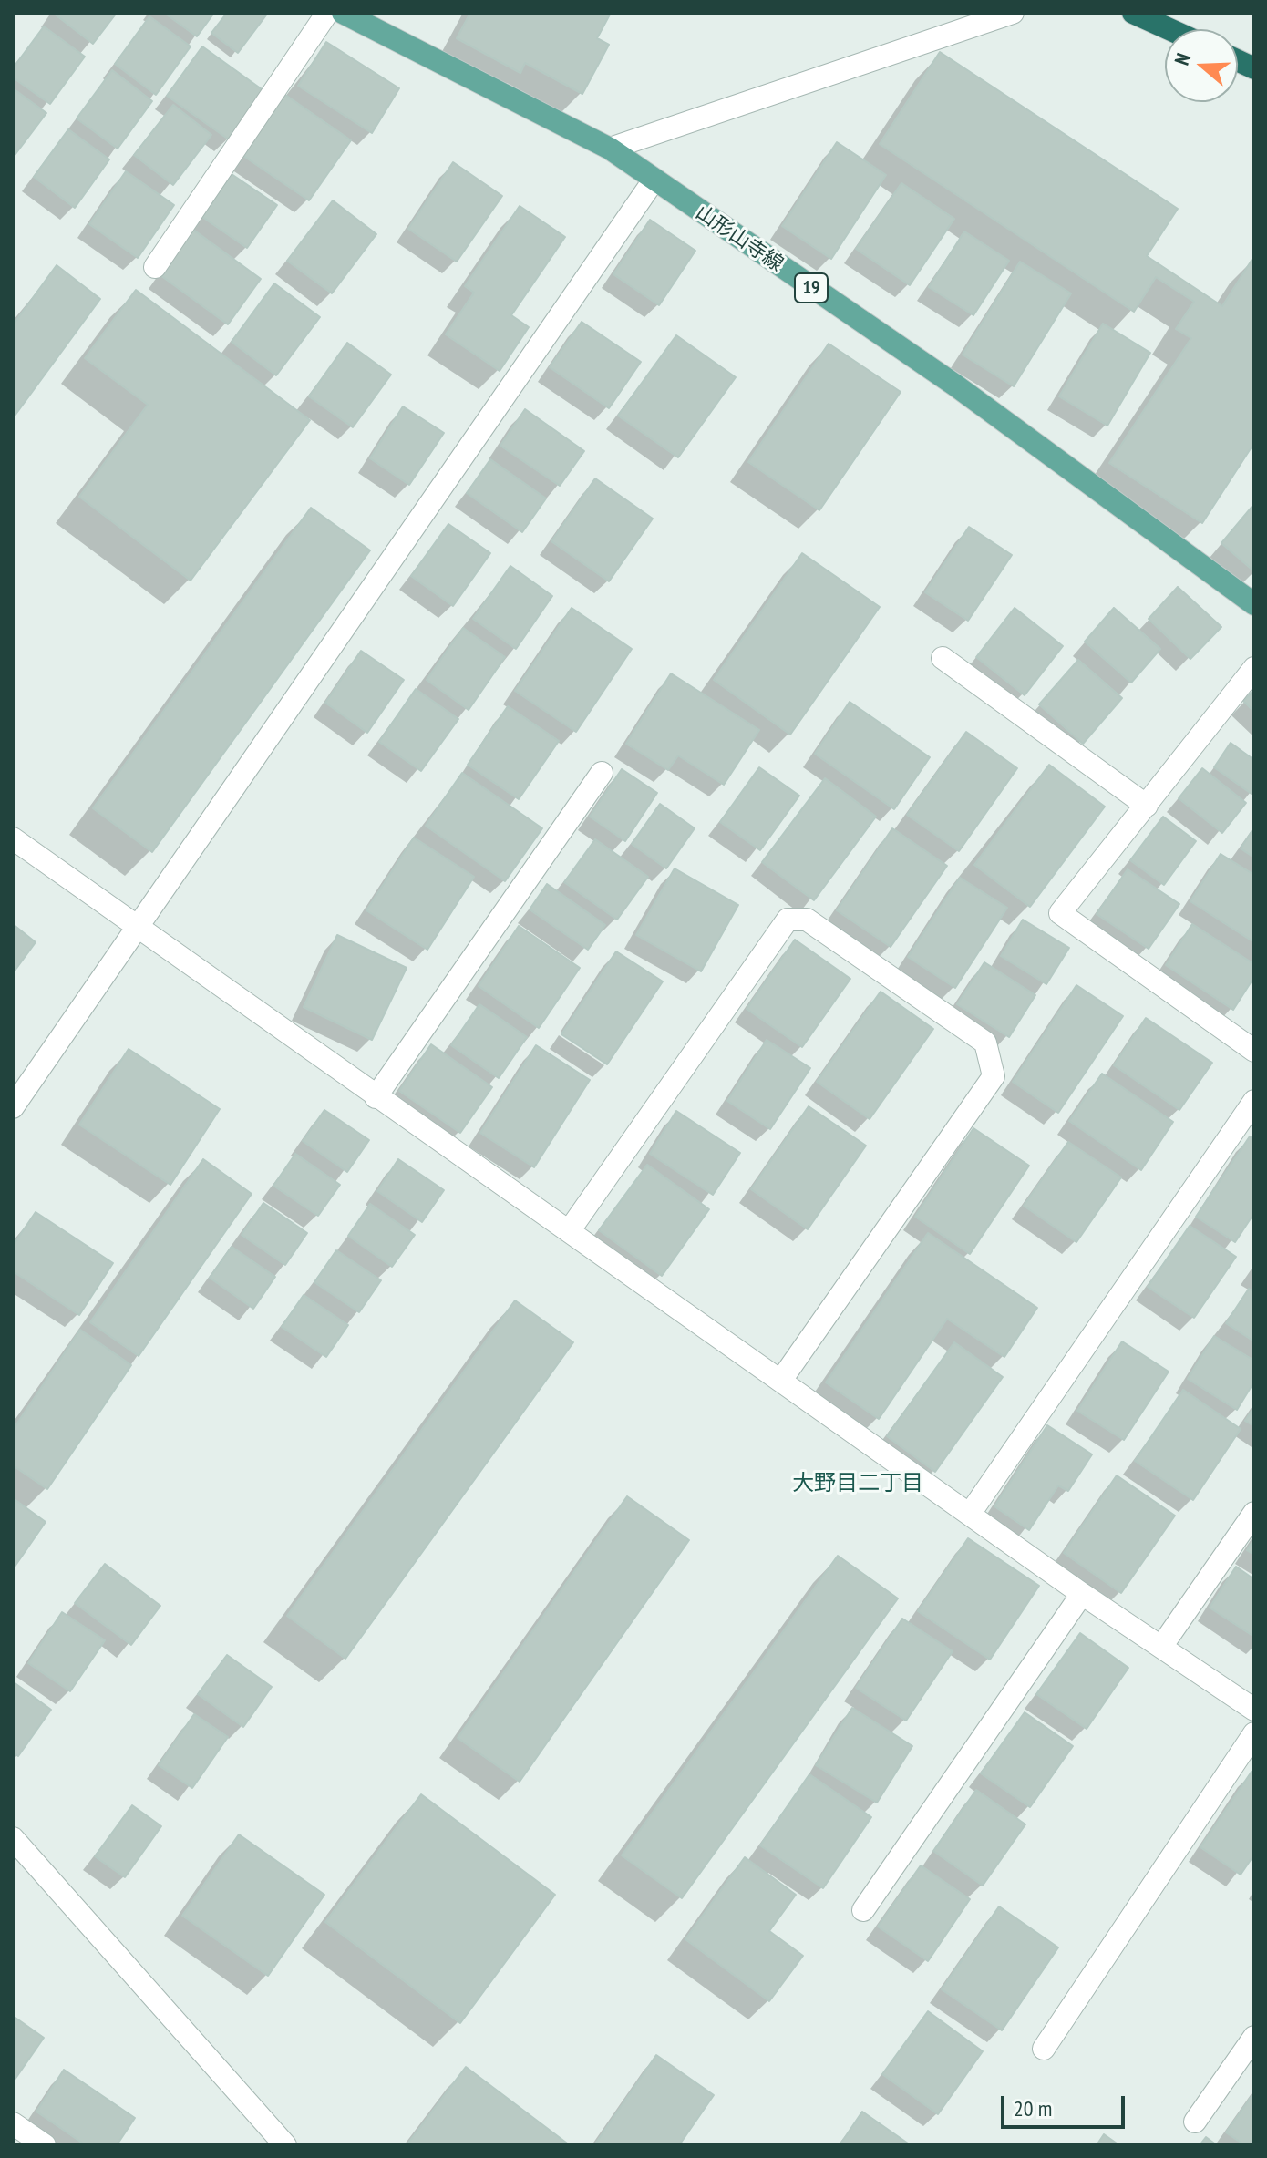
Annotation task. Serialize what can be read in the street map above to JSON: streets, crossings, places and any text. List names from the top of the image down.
{
  "streets": {
    "main road": ["山形山寺線", "19"]
  },
  "districts": ["大野目二丁目"],
  "scale_bar": "20 m",
  "north": "left"
}
